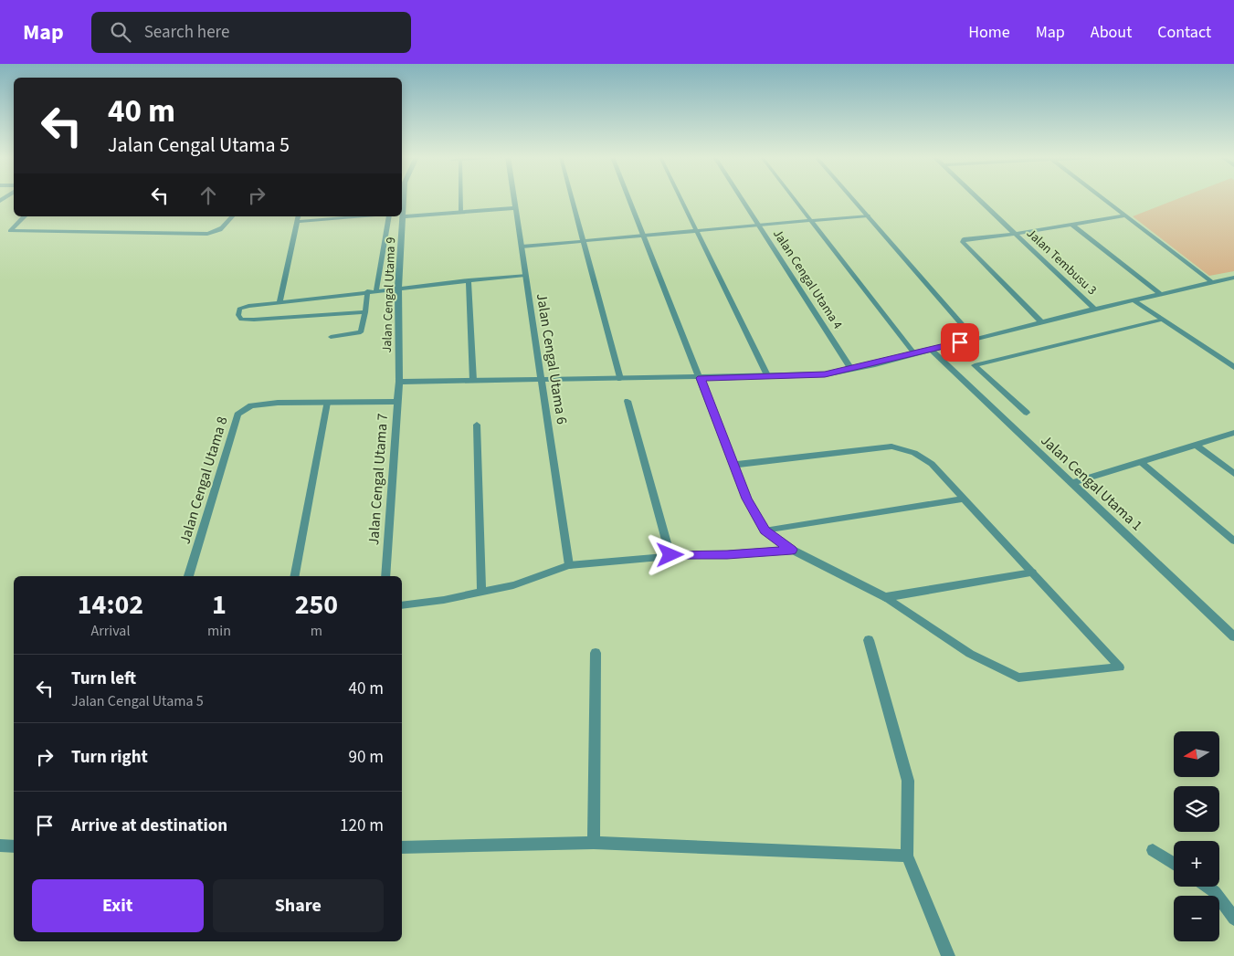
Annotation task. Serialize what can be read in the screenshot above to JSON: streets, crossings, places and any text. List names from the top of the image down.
{
  "streets": {
    "street": [
      "Jalan Tembusu 3",
      "Jalan Cengal Utama 4",
      "Jalan Cengal Utama 9",
      "Jalan Cengal Utama 6",
      "Jalan Cengal Utama 7",
      "Jalan Cengal Utama 8",
      "Jalan Cengal Utama 1"
    ]
  },
  "crossings": [
    ["Jalan Cengal Utama 9", "Jalan Cengal Utama 7"],
    ["Jalan Cengal Utama 7", "Jalan Cengal Utama 8"]
  ],
  "north": "left",
  "page": {
    "header": "Map",
    "search": "Search here",
    "nav": [
      "Home",
      "Map",
      "About",
      "Contact"
    ],
    "turn": ["40 m", "Jalan Cengal Utama 5"],
    "eta": [
      "14:02",
      "Arrival",
      "1",
      "min",
      "250",
      "m"
    ],
    "list": [
      {
        "name": "Turn left",
        "note": "Jalan Cengal Utama 5",
        "value": "40 m"
      },
      {
        "name": "Turn right",
        "value": "90 m"
      },
      {
        "name": "Arrive at destination",
        "value": "120 m"
      }
    ],
    "map_buttons": ["+", "−"],
    "buttons": ["Exit", "Share"]
  }
}
